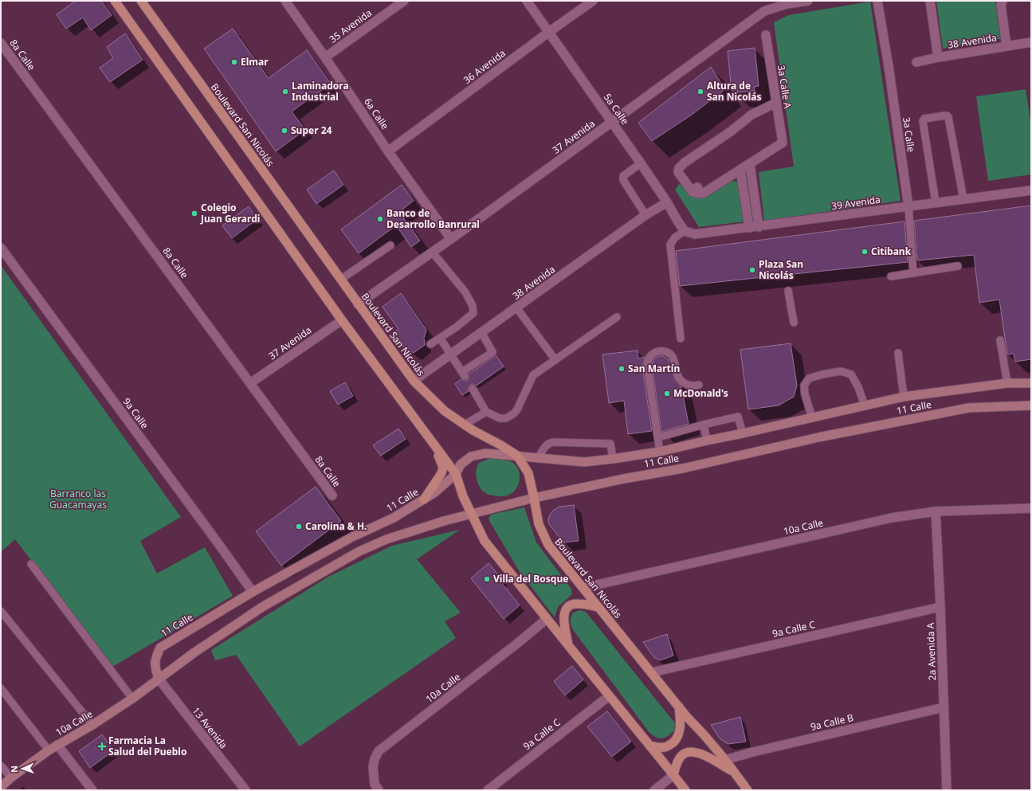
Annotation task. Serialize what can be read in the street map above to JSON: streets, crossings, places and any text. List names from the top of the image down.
{
  "streets": {
    "main road": ["Boulevard San Nicolás", "11 Calle", "10a Calle"],
    "street": [
      "35 Avenida",
      "38 Avenida",
      "8a Calle",
      "36 Avenida",
      "3a Calle A",
      "5a Calle",
      "6a Calle",
      "3a Calle",
      "37 Avenida",
      "39 Avenida",
      "9a Calle",
      "9a Calle C",
      "2a Avenida A",
      "9a Calle B",
      "13 Avenida"
    ]
  },
  "crossings": [
    ["35 Avenida", "6a Calle"],
    ["38 Avenida", "5a Calle"],
    ["38 Avenida", "Boulevard San Nicolás"],
    ["8a Calle", "37 Avenida"],
    ["36 Avenida", "5a Calle"],
    ["36 Avenida", "6a Calle"],
    ["5a Calle", "37 Avenida"],
    ["5a Calle", "39 Avenida"],
    ["6a Calle", "37 Avenida"],
    ["Boulevard San Nicolás", "37 Avenida"],
    ["Boulevard San Nicolás", "11 Calle"],
    ["Boulevard San Nicolás", "10a Calle"],
    ["Boulevard San Nicolás", "9a Calle C"],
    ["Boulevard San Nicolás", "9a Calle B"],
    ["3a Calle", "39 Avenida"],
    ["11 Calle", "9a Calle"],
    ["11 Calle", "10a Calle"],
    ["11 Calle", "13 Avenida"],
    ["10a Calle", "2a Avenida A"],
    ["10a Calle", "13 Avenida"],
    ["9a Calle C", "2a Avenida A"],
    ["2a Avenida A", "9a Calle B"]
  ],
  "parks": ["Barranco las Guacamayas"],
  "places": {
    "other": [
      "Elmar",
      "Laminadora Industrial",
      "Altura de San Nicolás",
      "Super 24",
      "Colegio Juan Gerardi",
      "Banco de Desarrollo Banrural",
      "Citibank",
      "Plaza San Nicolás",
      "San Martín",
      "McDonald's",
      "Carolina & H.",
      "Villa del Bosque"
    ],
    "health": ["Farmacia La Salud del Pueblo"]
  },
  "north": "left"
}
